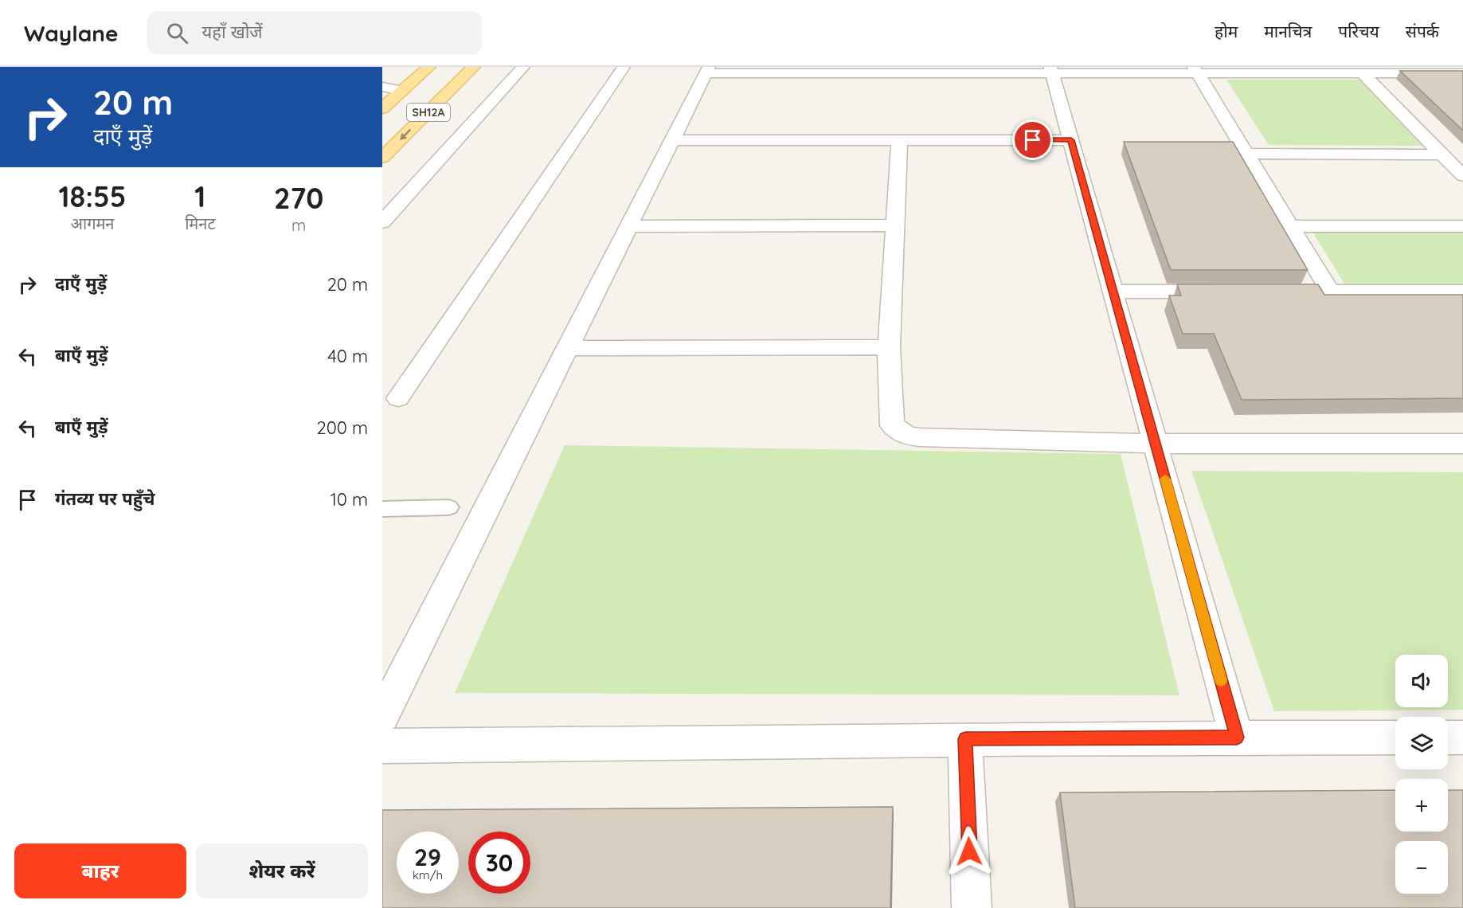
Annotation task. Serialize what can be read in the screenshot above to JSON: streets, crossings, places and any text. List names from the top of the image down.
{
  "streets": {
    "main road": ["SH12A"]
  },
  "page": {
    "header": "Waylane",
    "search": "यहाँ खोजें",
    "nav": [
      "होम",
      "मानचित्र",
      "परिचय",
      "संपर्क"
    ],
    "turn": ["20 m", "दाएँ मुड़ें"],
    "eta": [
      "18:55",
      "आगमन",
      "1",
      "मिनट",
      "270",
      "m"
    ],
    "list": [
      {
        "name": "दाएँ मुड़ें",
        "value": "20 m"
      },
      {
        "name": "बाएँ मुड़ें",
        "value": "40 m"
      },
      {
        "name": "बाएँ मुड़ें",
        "value": "200 m"
      },
      {
        "name": "गंतव्य पर पहुँचे",
        "value": "10 m"
      }
    ],
    "map_buttons": ["+", "−"],
    "speed": "29 km/h",
    "limit": "30",
    "buttons": ["बाहर", "शेयर करें"]
  }
}
